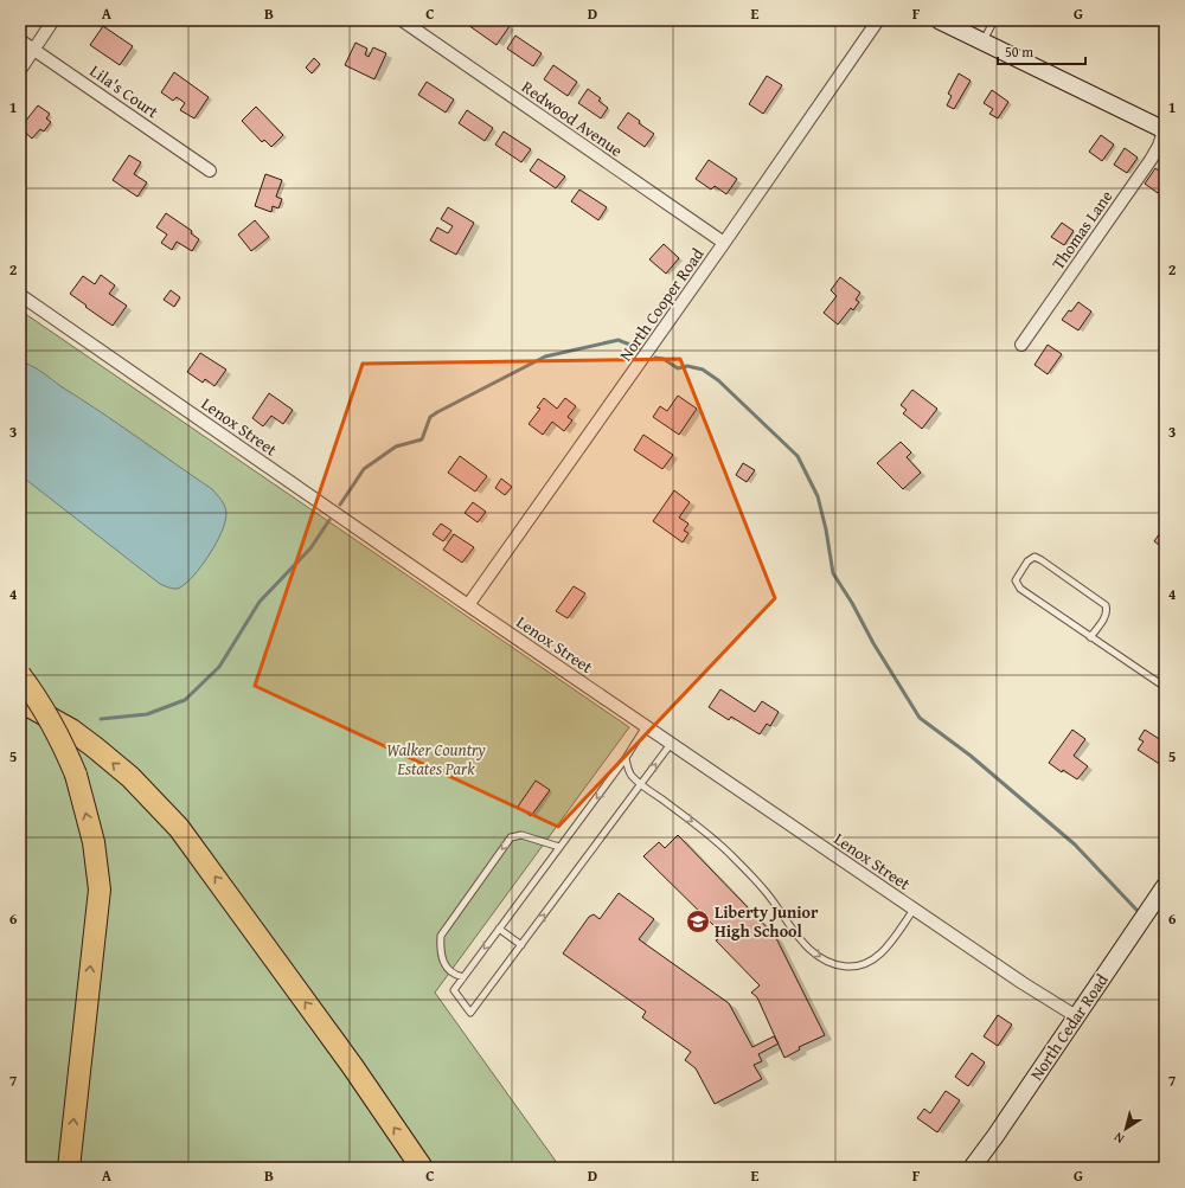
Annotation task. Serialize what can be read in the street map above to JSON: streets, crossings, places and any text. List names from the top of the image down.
{
  "streets": {
    "street": [
      "Lila's Court",
      "Redwood Avenue",
      "Thomas Lane",
      "North Cooper Road",
      "Lenox Street",
      "North Cedar Road"
    ]
  },
  "crossings": [
    ["Redwood Avenue", "North Cooper Road"],
    ["North Cooper Road", "Lenox Street"],
    ["Lenox Street", "North Cedar Road"]
  ],
  "parks": ["Walker Country Estates Park"],
  "places": {
    "school or university": ["Liberty Junior High School"]
  },
  "scale_bar": "50 m",
  "north": "bottom left",
  "grid": {
    "columns": [
      "A",
      "B",
      "C",
      "D",
      "E",
      "F",
      "G"
    ],
    "rows": [
      "1",
      "2",
      "3",
      "4",
      "5",
      "6",
      "7"
    ]
  }
}
